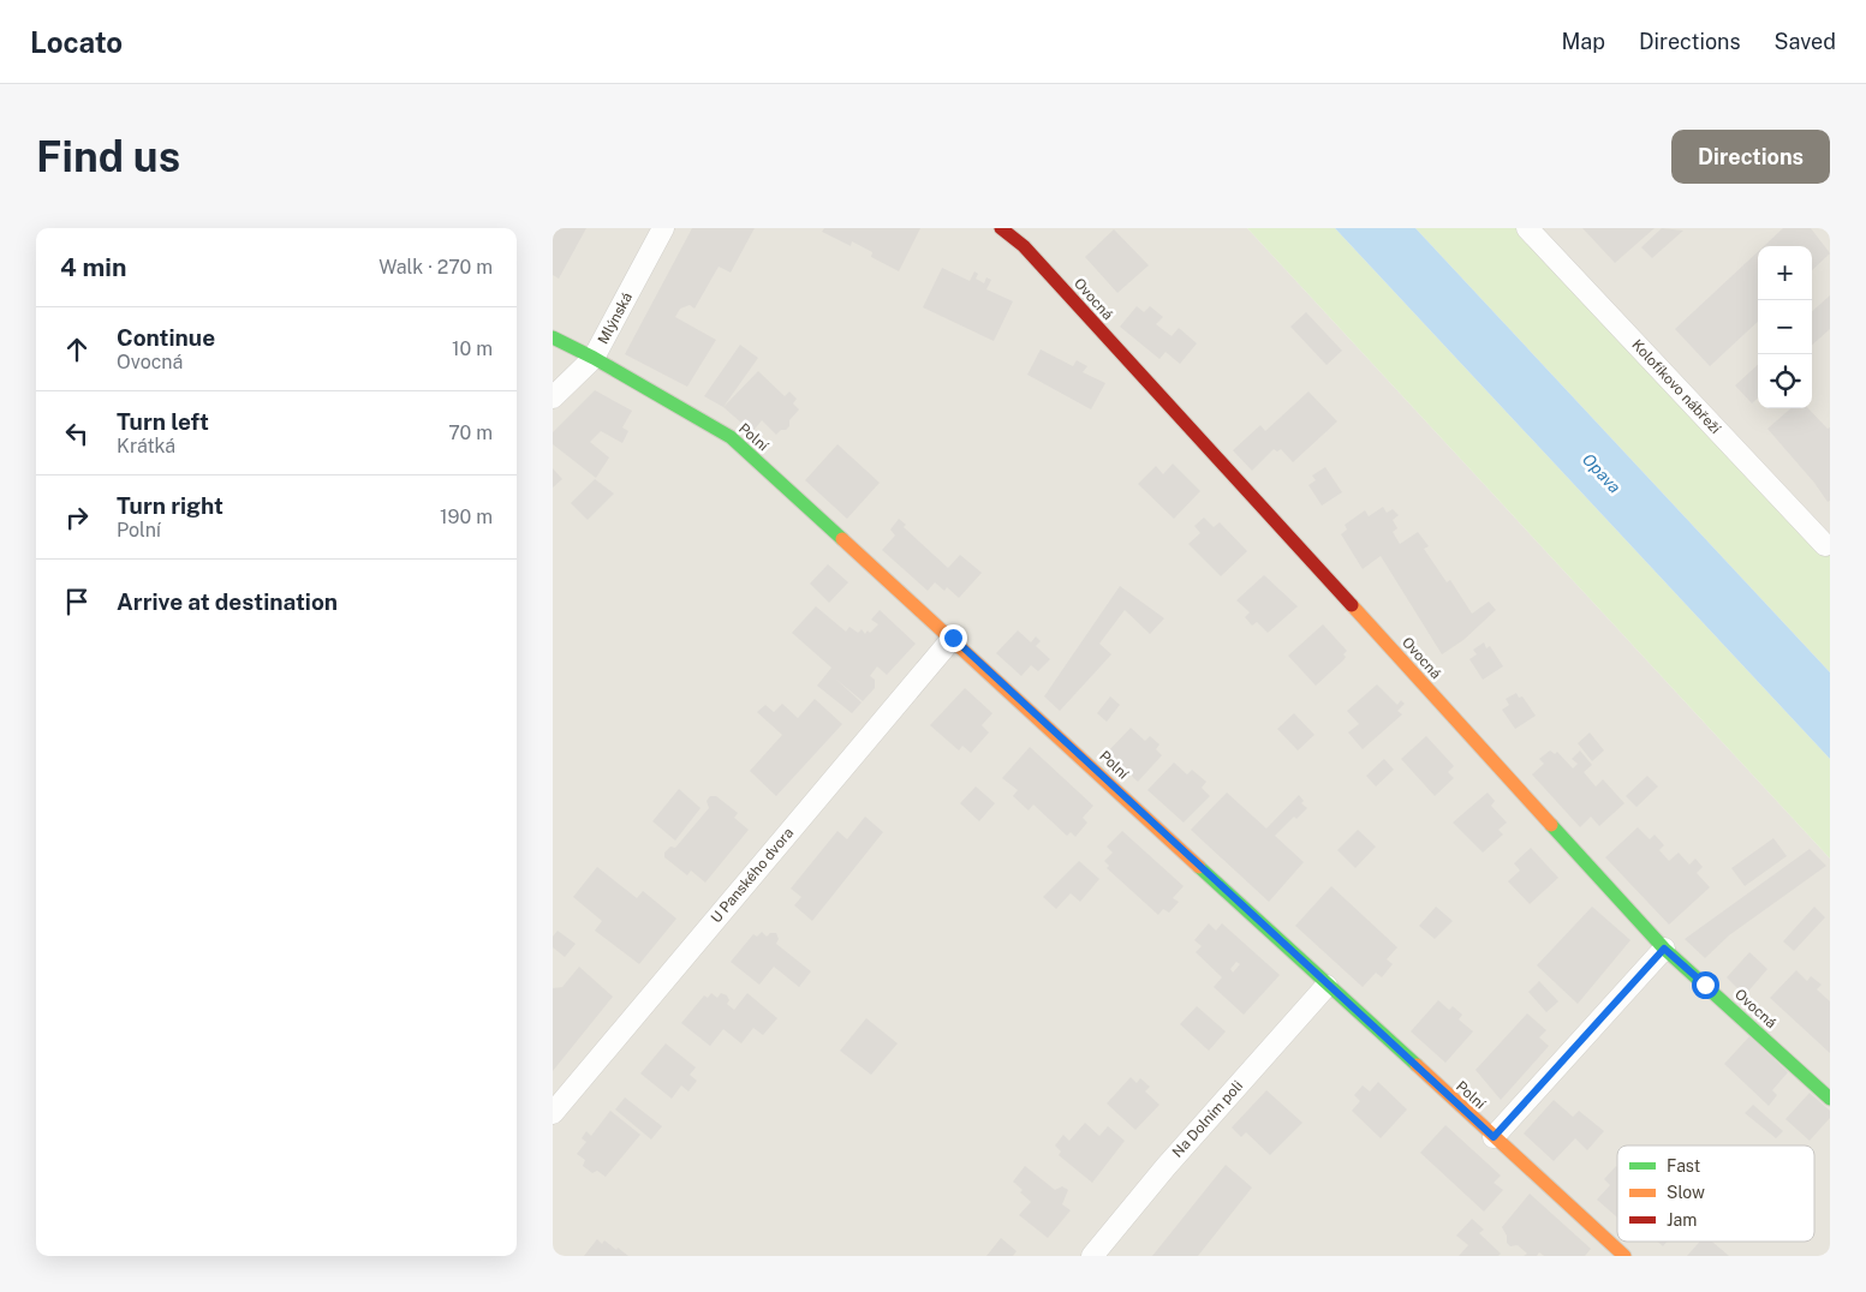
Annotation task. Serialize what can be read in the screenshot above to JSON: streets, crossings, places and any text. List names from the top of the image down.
{
  "streets": {
    "street": [
      "Ovocná",
      "Mlýnská",
      "Kolofíkovo nábřeží",
      "Polní",
      "U Panského dvora",
      "Na Dolním poli"
    ]
  },
  "crossings": [
    ["Mlýnská", "Polní"],
    ["Polní", "U Panského dvora"],
    ["Polní", "Na Dolním poli"]
  ],
  "water": ["Opava"],
  "legend": ["Fast", "Slow", "Jam"],
  "page": {
    "header": "Locato",
    "nav": ["Map", "Directions", "Saved"],
    "buttons": "Directions",
    "title": "Find us",
    "heading": ["4 min", "Walk · 270 m"],
    "map_buttons": ["+", "−"],
    "list": [
      ["Continue", "Ovocná", "10 m"],
      ["Turn left", "Krátká", "70 m"],
      ["Turn right", "Polní", "190 m"],
      "Arrive at destination"
    ]
  }
}
